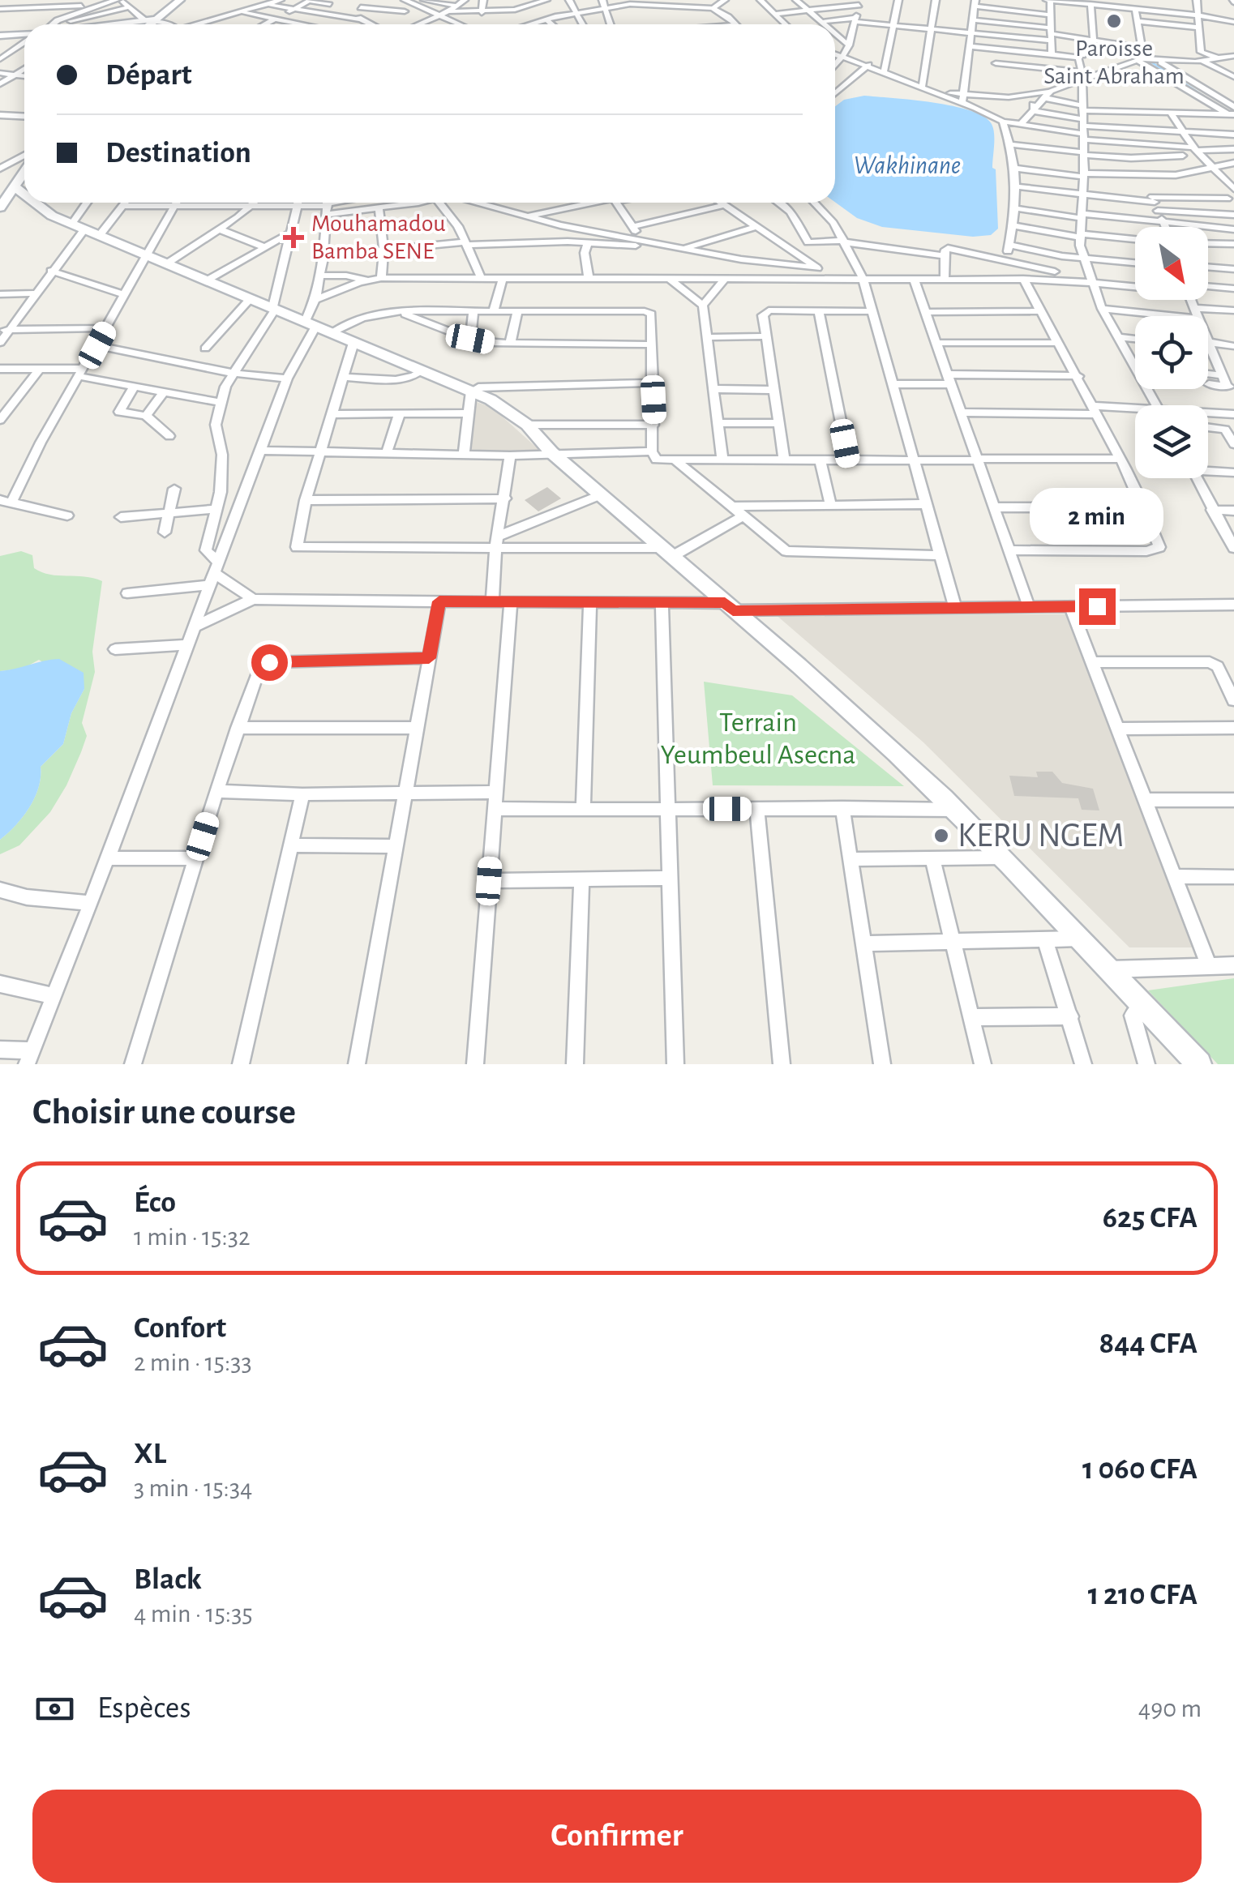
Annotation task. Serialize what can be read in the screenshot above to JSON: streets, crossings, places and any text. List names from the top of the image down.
{
  "water": ["Wakhinane"],
  "parks": ["Terrain Yeumbeul Asecna"],
  "places": {
    "other": ["Paroisse Saint Abraham", "KERU NGEM"],
    "health": ["Mouhamadou Bamba SENE"]
  },
  "north": "bottom right",
  "page": {
    "banner": ["Départ", "Destination"],
    "bubble": "2 min",
    "heading": "Choisir une course",
    "list": [
      {
        "name": "Éco",
        "note": "1 min · 15:32",
        "value": "625 CFA"
      },
      {
        "name": "Confort",
        "note": "2 min · 15:33",
        "value": "844 CFA"
      },
      {
        "name": "XL",
        "note": "3 min · 15:34",
        "value": "1 060 CFA"
      },
      {
        "name": "Black",
        "note": "4 min · 15:35",
        "value": "1 210 CFA"
      }
    ],
    "pay": ["Espèces", "490 m"],
    "buttons": "Confirmer"
  }
}
